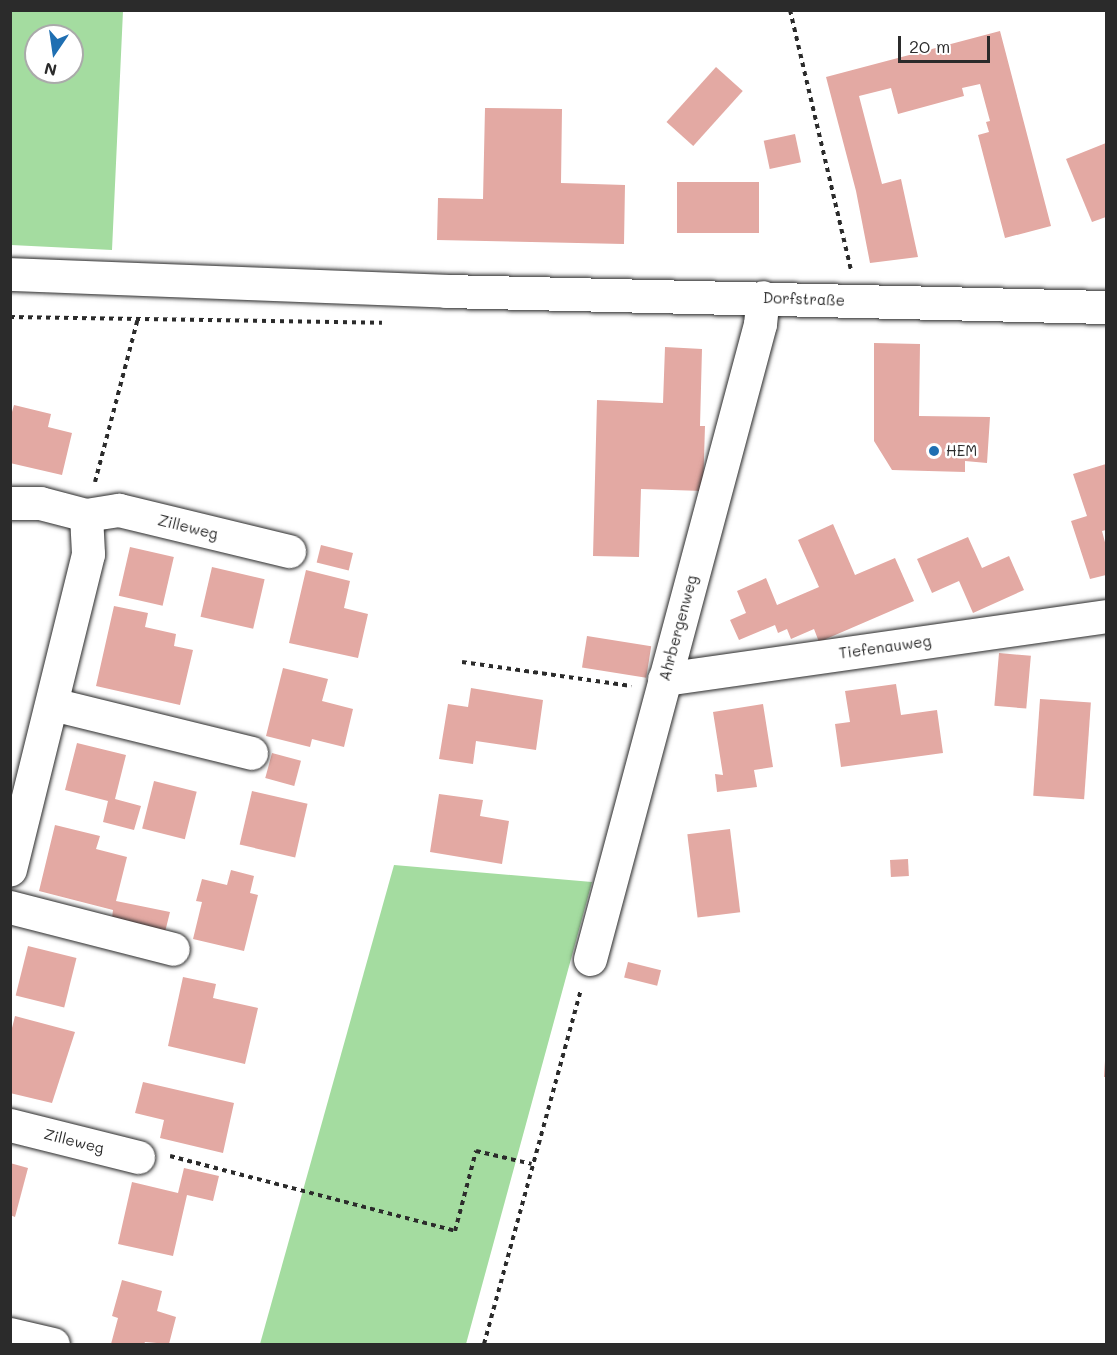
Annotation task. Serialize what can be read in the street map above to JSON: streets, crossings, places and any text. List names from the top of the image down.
{
  "streets": {
    "street": [
      "Dorfstraße",
      "Zilleweg",
      "Ahrbergenweg",
      "Tiefenauweg"
    ]
  },
  "crossings": [
    ["Dorfstraße", "Ahrbergenweg"],
    ["Ahrbergenweg", "Tiefenauweg"]
  ],
  "places": ["HEM"],
  "scale_bar": "20 m",
  "north": "bottom"
}
